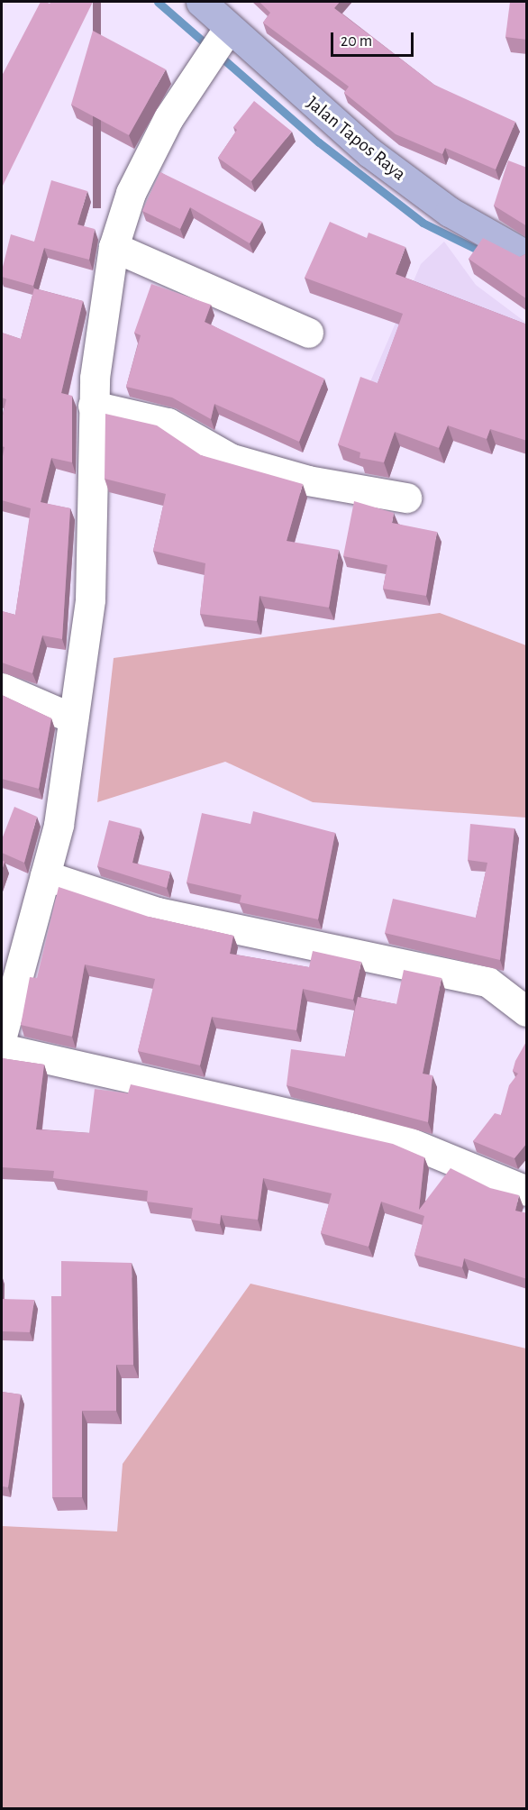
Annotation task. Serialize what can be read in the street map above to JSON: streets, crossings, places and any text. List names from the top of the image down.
{
  "streets": {
    "main road": ["Jalan Tapos Raya"]
  },
  "scale_bar": "20 m"
}
